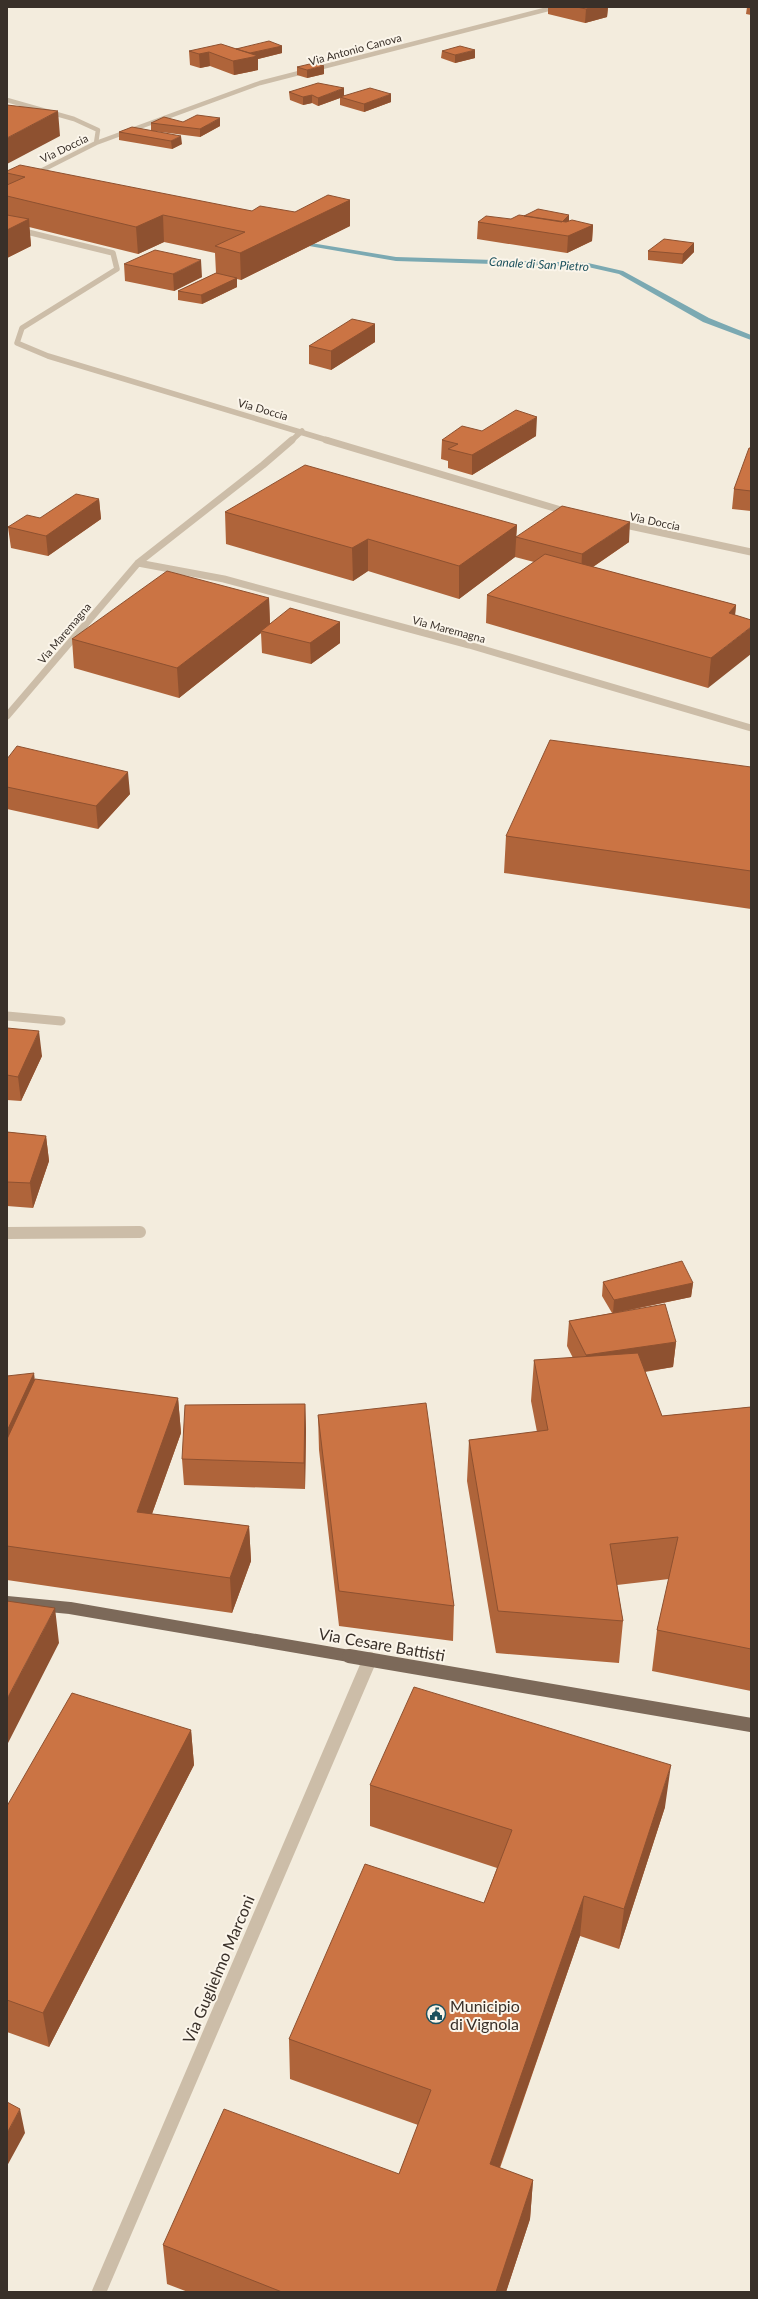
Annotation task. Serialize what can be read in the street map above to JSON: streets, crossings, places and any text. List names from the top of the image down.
{
  "streets": {
    "main road": ["Via Cesare Battisti"],
    "street": [
      "Via Antonio Canova",
      "Via Doccia",
      "Via Maremagna",
      "Via Guglielmo Marconi"
    ]
  },
  "crossings": [
    ["Via Antonio Canova", "Via Doccia"],
    ["Via Doccia", "Via Maremagna"],
    ["Via Cesare Battisti", "Via Guglielmo Marconi"]
  ],
  "water": ["Canale di San Pietro"],
  "places": {
    "public building": ["Municipio di Vignola"]
  }
}
